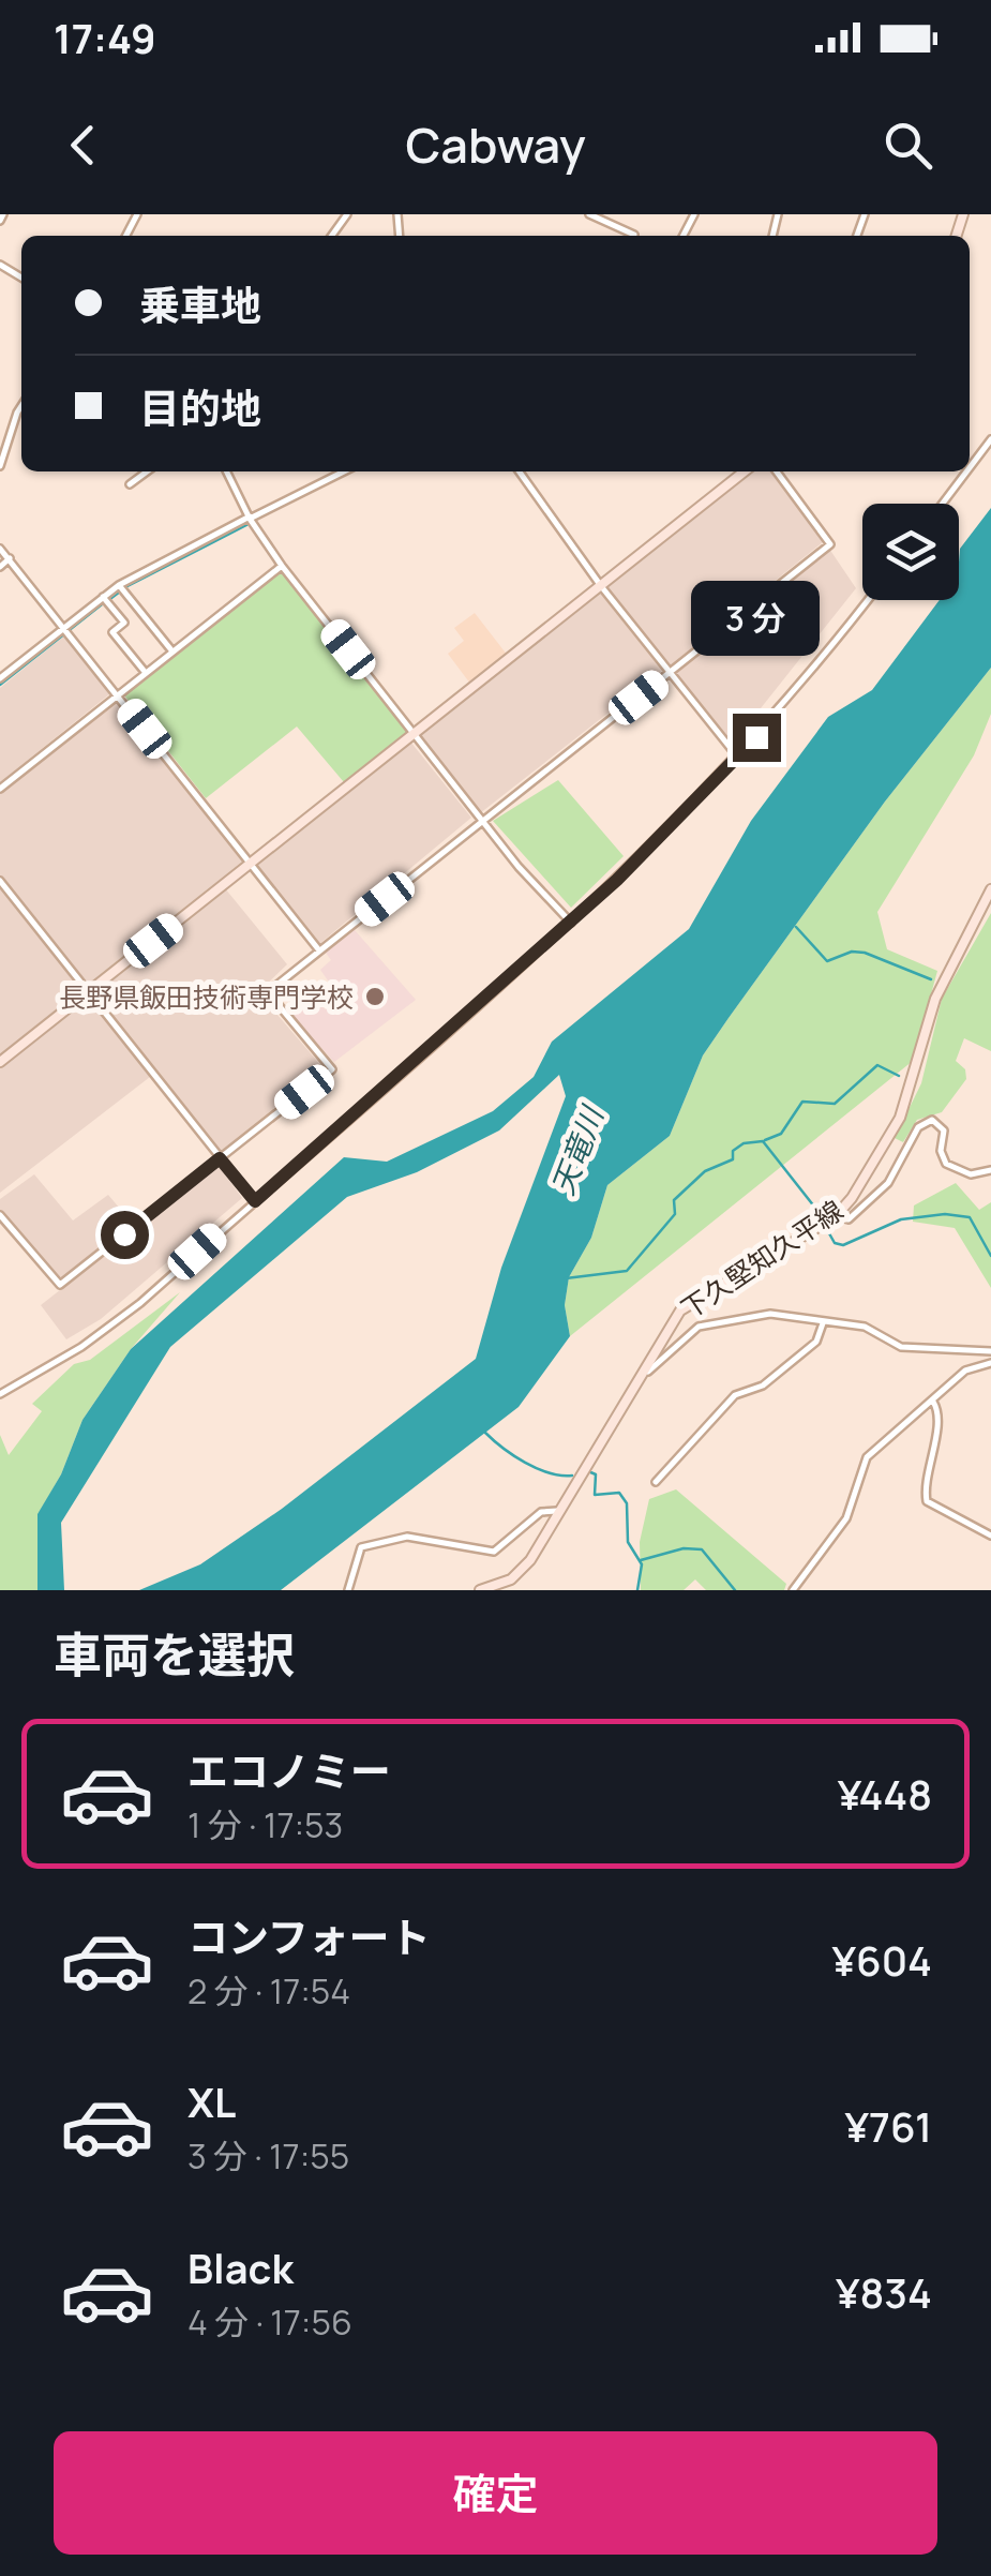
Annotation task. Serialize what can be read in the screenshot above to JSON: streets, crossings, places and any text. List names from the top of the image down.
{
  "streets": {
    "street": ["下久堅知久平線"]
  },
  "water": ["天竜川"],
  "places": ["長野県飯田技術専門学校"],
  "page": {
    "status": "17:49",
    "header": "Cabway",
    "banner": ["乗車地", "目的地"],
    "bubble": "3 分",
    "heading": "車両を選択",
    "list": [
      {
        "name": "エコノミー",
        "note": "1 分 · 17:53",
        "value": "¥448"
      },
      {
        "name": "コンフォート",
        "note": "2 分 · 17:54",
        "value": "¥604"
      },
      {
        "name": "XL",
        "note": "3 分 · 17:55",
        "value": "¥761"
      },
      {
        "name": "Black",
        "note": "4 分 · 17:56",
        "value": "¥834"
      }
    ],
    "buttons": "確定"
  }
}
